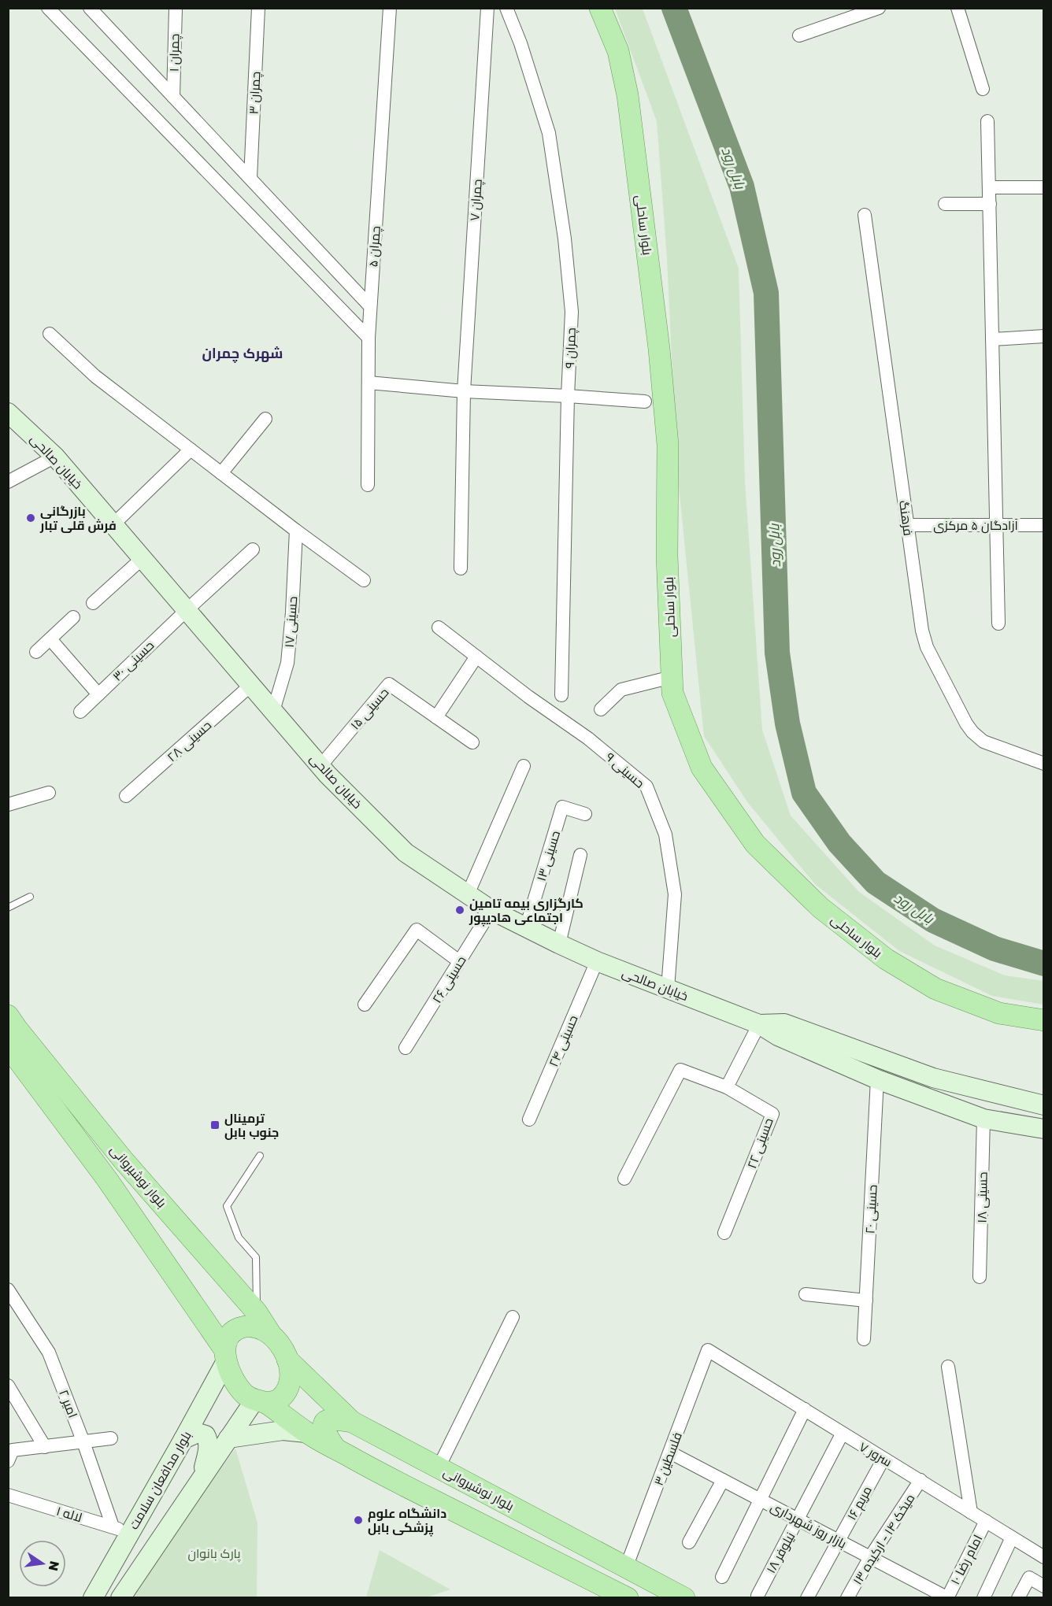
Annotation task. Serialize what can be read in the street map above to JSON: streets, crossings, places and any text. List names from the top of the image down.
{
  "streets": {
    "main road": [
      "بلوار ساحلی",
      "خيابان صالحی",
      "بلوار نوشیروانی",
      "بلوار مدافعان سلامت"
    ],
    "street": [
      "چمران ۱",
      "چمران ۳",
      "چمران ۷",
      "چمران ۵",
      "چمران ۹",
      "فرهنگ",
      "آزادگان ۵ مرکزی",
      "حسینی ۱۷",
      "حسینی ۳۰",
      "حسینی ۱۵",
      "حسینی ۲۸",
      "حسینی ٩",
      "حسینی ۱۳",
      "حسینی ۲۶",
      "حسینی ۲۴",
      "حسینی ۲۲",
      "حسینی ۱۸",
      "حسینی ٢٠",
      "امیر ۲",
      "سرور ۷",
      "فلسطین ۳",
      "مریم ۱۶",
      "لاله ۱",
      "بازار روز شهرداری",
      "میخک ۱۴ - ارکیده ۱۳",
      "نیلوفر ۱۸",
      "امام رضا ۱۰"
    ]
  },
  "crossings": [
    ["خيابان صالحی", "حسینی ۱۷"],
    ["خيابان صالحی", "حسینی ۳۰"],
    ["خيابان صالحی", "حسینی ۱۵"],
    ["خيابان صالحی", "حسینی ۲۸"],
    ["خيابان صالحی", "حسینی ٩"],
    ["خيابان صالحی", "حسینی ۱۳"],
    ["خيابان صالحی", "حسینی ۲۶"],
    ["خيابان صالحی", "حسینی ۲۴"],
    ["خيابان صالحی", "حسینی ۱۸"],
    ["خيابان صالحی", "حسینی ٢٠"],
    ["فرهنگ", "آزادگان ۵ مرکزی"],
    ["بلوار نوشیروانی", "فلسطین ۳"],
    ["بلوار نوشیروانی", "بلوار مدافعان سلامت"],
    ["امیر ۲", "بلوار مدافعان سلامت"],
    ["امیر ۲", "لاله ۱"],
    ["سرور ۷", "فلسطین ۳"],
    ["سرور ۷", "مریم ۱۶"],
    ["سرور ۷", "میخک ۱۴ - ارکیده ۱۳"],
    ["سرور ۷", "نیلوفر ۱۸"],
    ["سرور ۷", "امام رضا ۱۰"],
    ["فلسطین ۳", "بازار روز شهرداری"],
    ["بلوار مدافعان سلامت", "لاله ۱"],
    ["مریم ۱۶", "بازار روز شهرداری"],
    ["بازار روز شهرداری", "میخک ۱۴ - ارکیده ۱۳"],
    ["بازار روز شهرداری", "نیلوفر ۱۸"],
    ["بازار روز شهرداری", "امام رضا ۱۰"]
  ],
  "districts": ["شهرک چمران"],
  "water": ["بابل رود"],
  "parks": ["پارک بانوان"],
  "places": {
    "other": ["بازرگانی فرش قلی تبار", "کارگزاری بیمه تامین اجتماعی هادیپور", "دانشگاه علوم پزشکی بابل"],
    "transit": ["ترمینال جنوب بابل"]
  },
  "north": "right"
}
